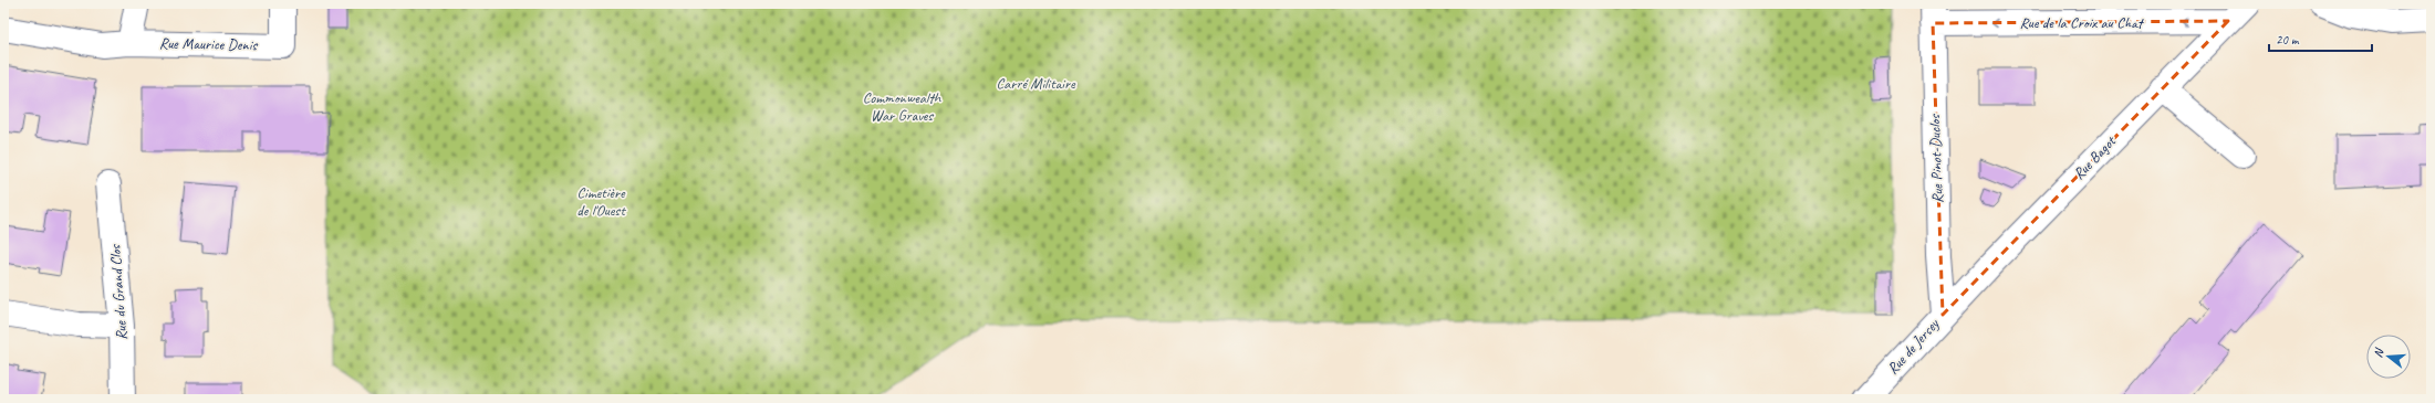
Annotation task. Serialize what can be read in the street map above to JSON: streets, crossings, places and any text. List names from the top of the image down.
{
  "streets": {
    "street": [
      "Rue de la Croix au Chat",
      "Rue Maurice Denis",
      "Rue Bagot",
      "Rue Pinot-Duclos",
      "Rue du Grand Clos",
      "Rue de Jersey"
    ]
  },
  "crossings": [
    ["Rue de la Croix au Chat", "Rue Bagot"],
    ["Rue de la Croix au Chat", "Rue Pinot-Duclos"],
    ["Rue Bagot", "Rue Pinot-Duclos"],
    ["Rue Bagot", "Rue de Jersey"],
    ["Rue Pinot-Duclos", "Rue de Jersey"]
  ],
  "one_way": ["Rue de la Croix au Chat"],
  "parks": ["Carré Militaire", "Commonwealth War Graves", "Cimetière de l'Ouest"],
  "scale_bar": "20 m",
  "north": "left"
}
